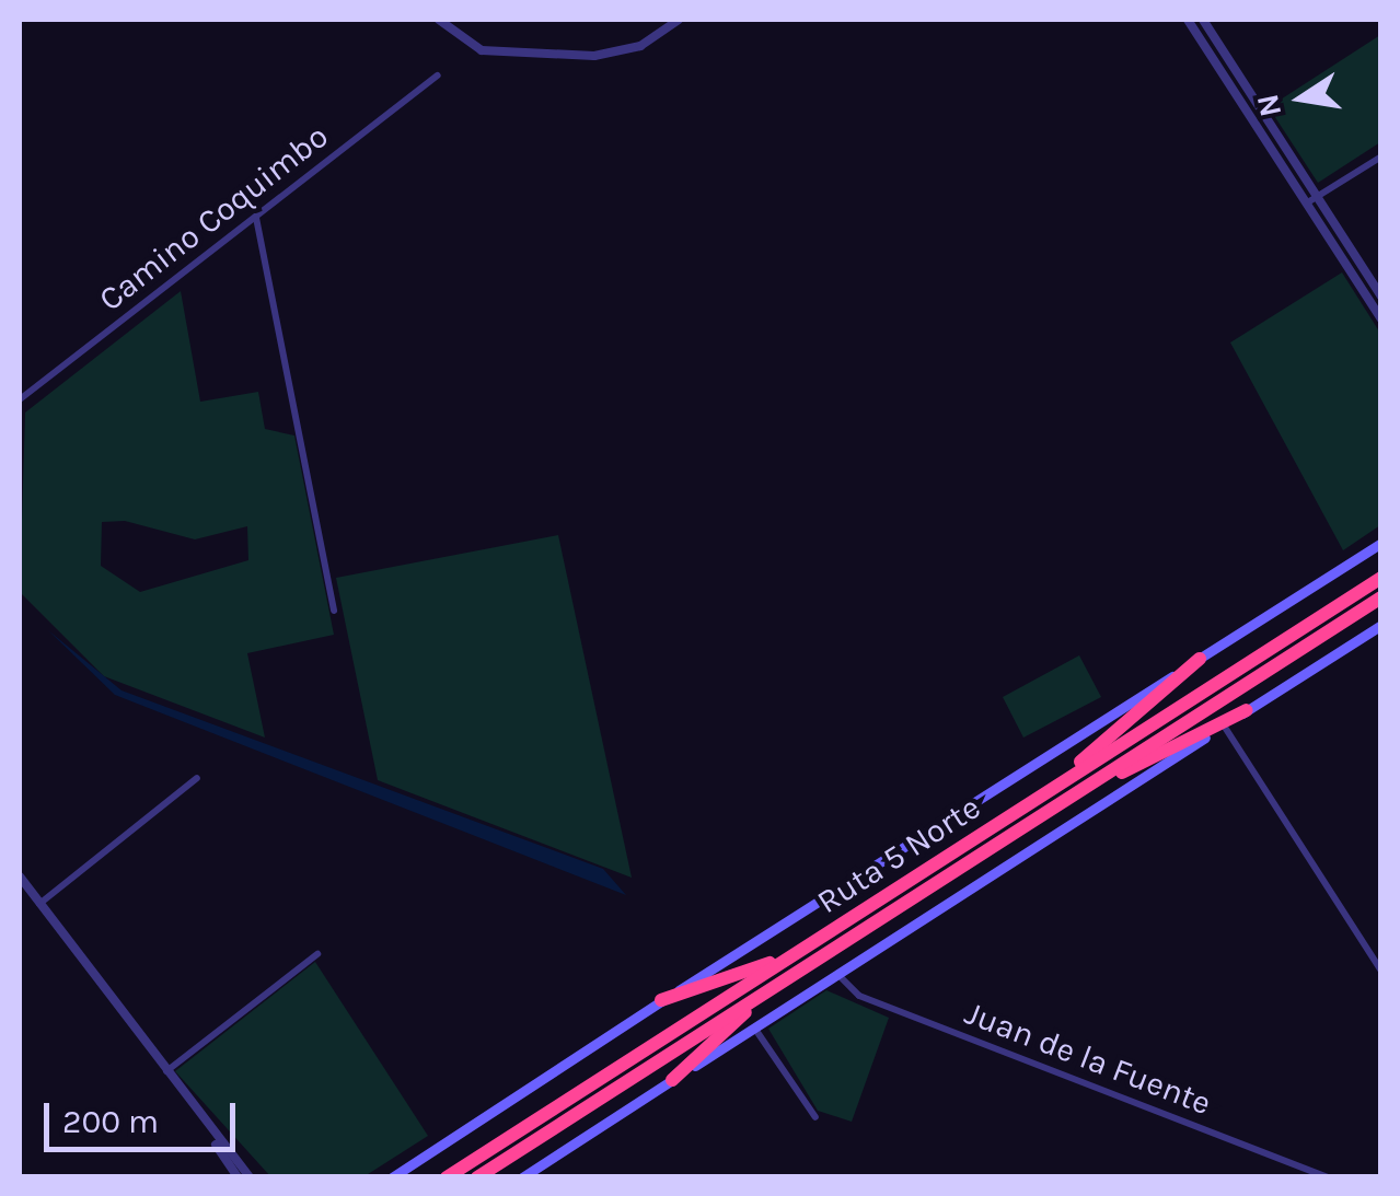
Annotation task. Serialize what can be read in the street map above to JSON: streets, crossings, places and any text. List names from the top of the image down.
{
  "streets": {
    "highway": ["Ruta 5 Norte"],
    "street": ["Camino Coquimbo", "Juan de la Fuente"]
  },
  "scale_bar": "200 m",
  "north": "left"
}
